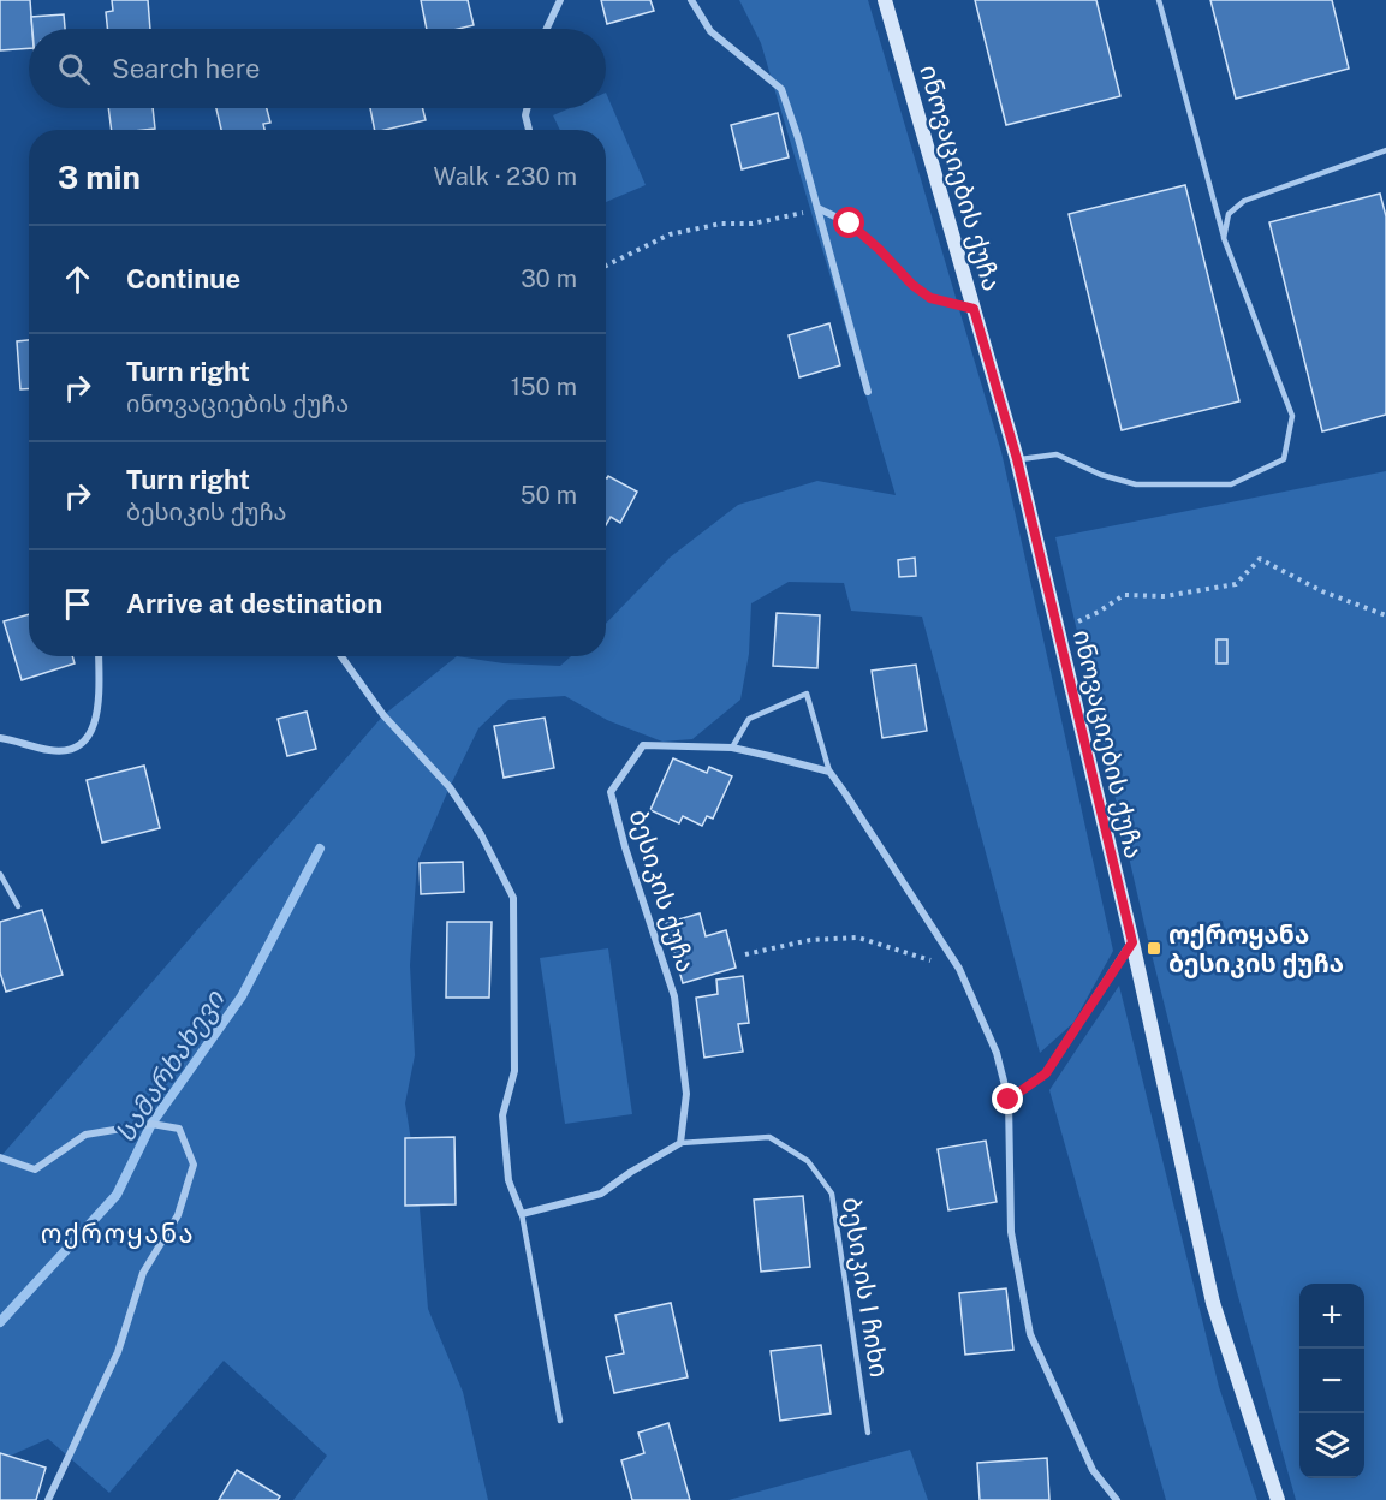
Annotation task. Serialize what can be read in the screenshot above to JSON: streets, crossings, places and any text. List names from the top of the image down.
{
  "streets": {
    "street": ["ინოვაციების ქუჩა", "ბესიკის ქუჩა"],
    "lane": ["ბესიკის I ჩიხი"]
  },
  "crossings": [
    ["ბესიკის ქუჩა", "ბესიკის I ჩიხი"]
  ],
  "districts": ["ოქროყანა"],
  "water": ["სამარხახევი"],
  "places": {
    "transit": ["ოქროყანა ბესიკის ქუჩა"]
  },
  "page": {
    "search": "Search here",
    "heading": ["3 min", "Walk · 230 m"],
    "list": [
      ["Continue", "30 m"],
      ["Turn right", "ინოვაციების ქუჩა", "150 m"],
      ["Turn right", "ბესიკის ქუჩა", "50 m"],
      "Arrive at destination"
    ],
    "map_buttons": ["+", "−"]
  }
}
